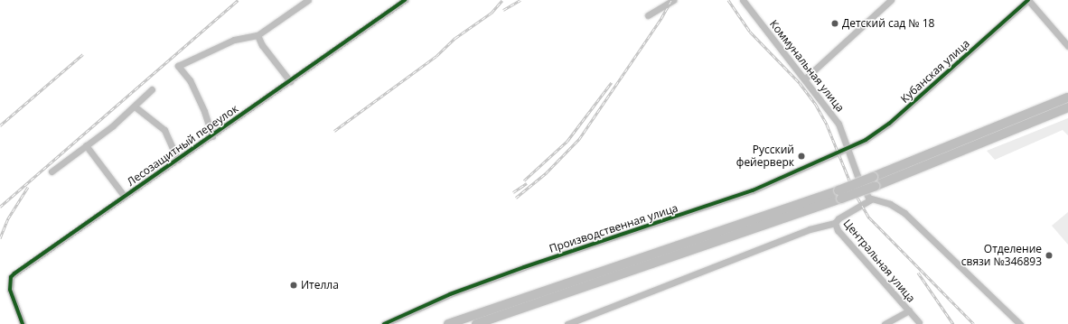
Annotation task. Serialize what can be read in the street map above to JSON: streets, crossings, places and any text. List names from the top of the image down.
{
  "streets": {
    "street": [
      "Коммунальная улица",
      "Кубанская улица",
      "Лесозащитный переулок",
      "Производственная улица",
      "Центральная улица"
    ]
  },
  "crossings": [
    ["Коммунальная улица", "Кубанская улица"],
    ["Коммунальная улица", "Производственная улица"],
    ["Кубанская улица", "Производственная улица"]
  ],
  "places": [
    "Детский сад № 18",
    "Русский фейерверк",
    "Отделение связи №346893",
    "Ителла"
  ]
}
